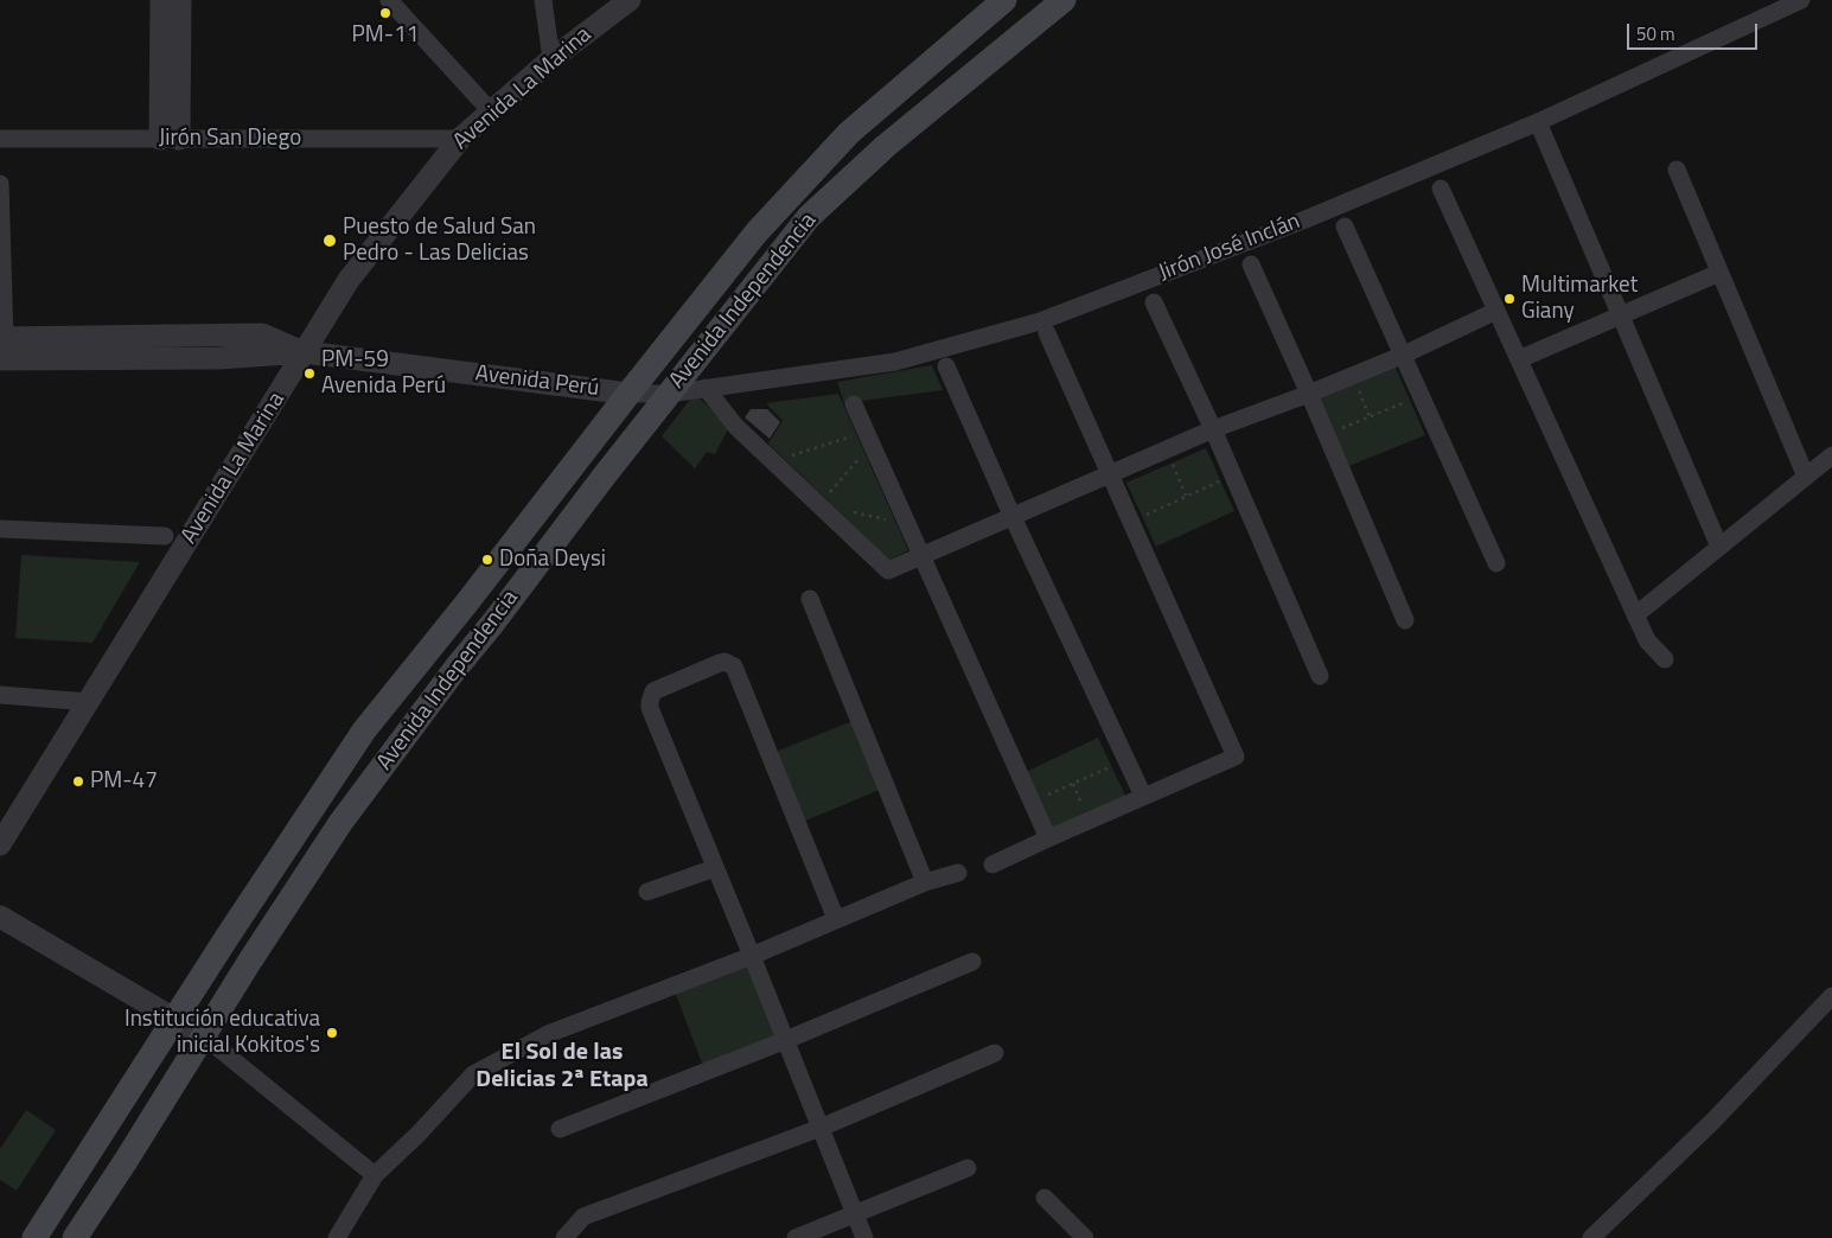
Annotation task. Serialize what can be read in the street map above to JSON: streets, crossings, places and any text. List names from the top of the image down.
{
  "streets": {
    "main road": ["Avenida Independencia"],
    "street": [
      "Avenida La Marina",
      "Jirón San Diego",
      "Jirón José Inclán",
      "Avenida Perú"
    ]
  },
  "crossings": [
    ["Avenida La Marina", "Jirón San Diego"],
    ["Avenida La Marina", "Avenida Perú"],
    ["Jirón José Inclán", "Avenida Independencia"],
    ["Jirón José Inclán", "Avenida Perú"],
    ["Avenida Independencia", "Avenida Perú"]
  ],
  "districts": ["El Sol de las Delicias 2ª Etapa"],
  "places": [
    "PM-11",
    "Puesto de Salud San Pedro - Las Delicias",
    "Multimarket Giany",
    "PM-59 Avenida Perú",
    "Doña Deysi",
    "PM-47",
    "Institución educativa inicial Kokitos's"
  ],
  "scale_bar": "50 m"
}
